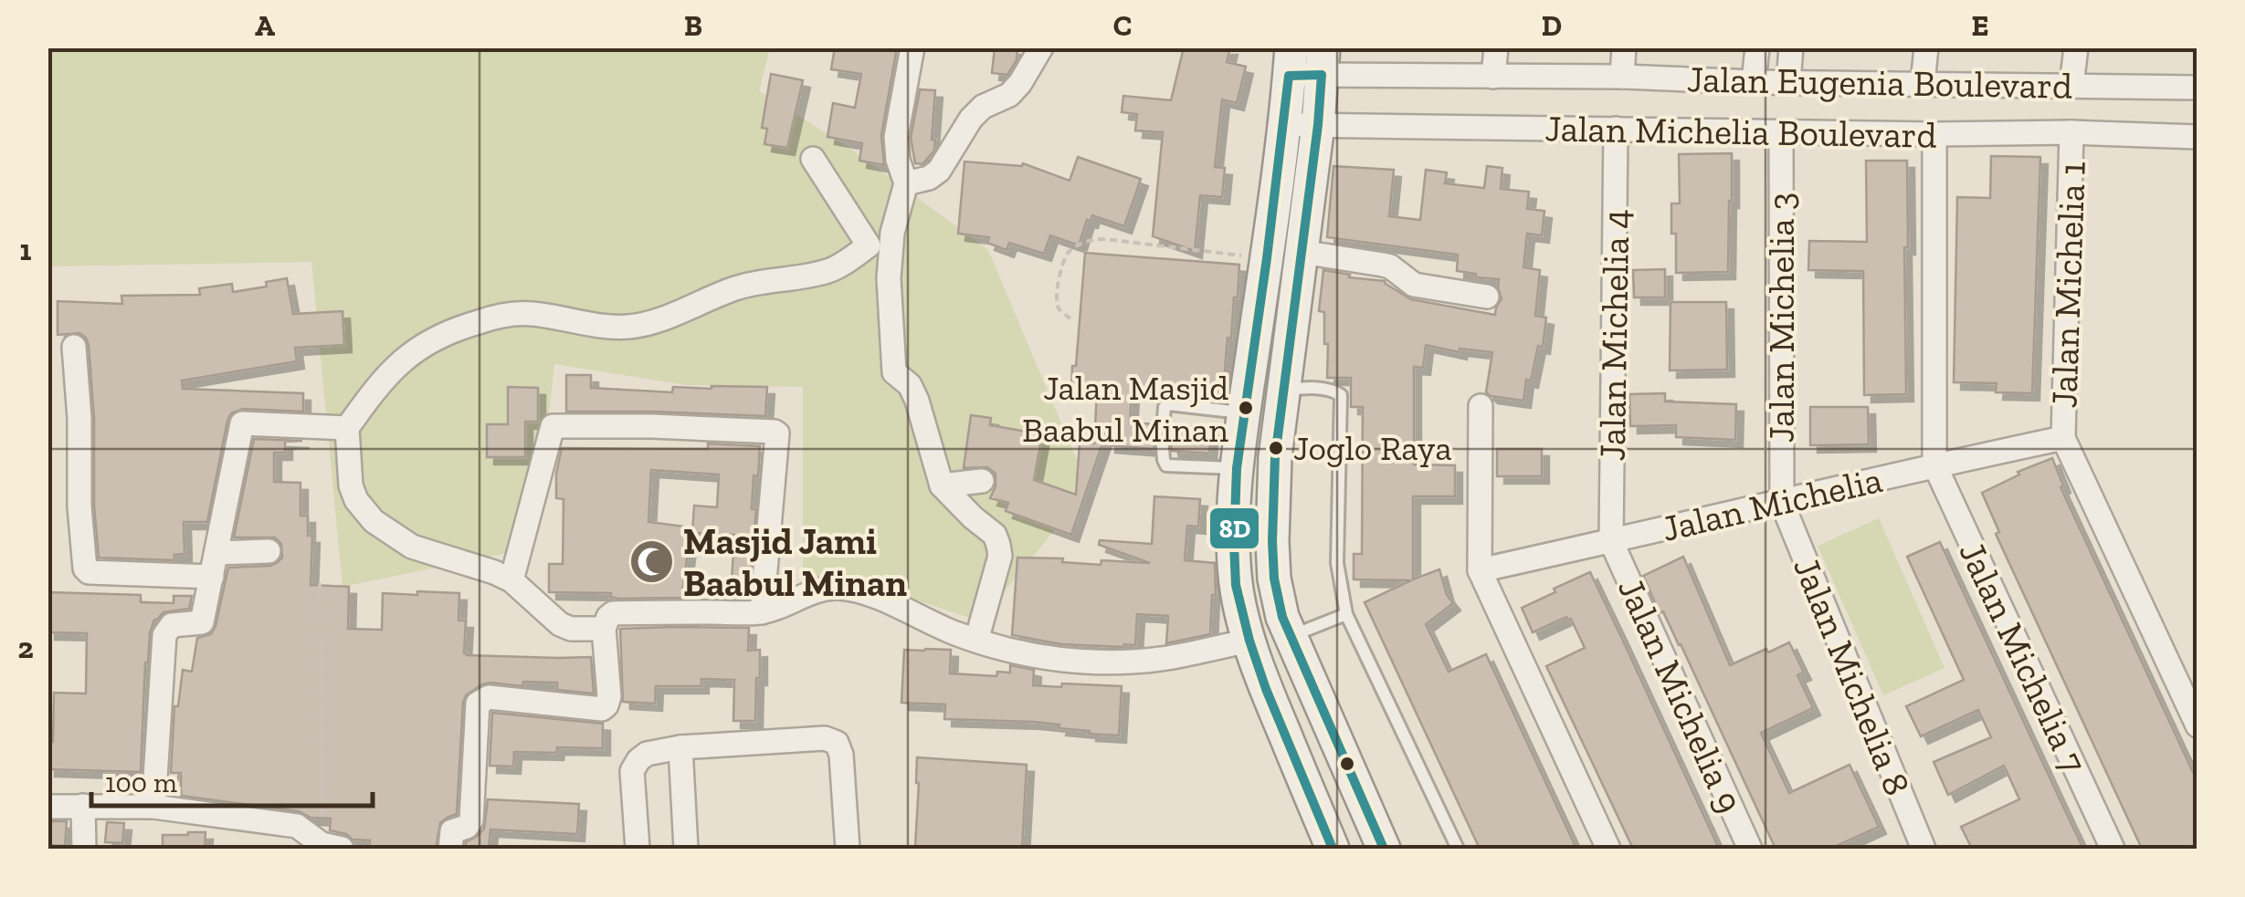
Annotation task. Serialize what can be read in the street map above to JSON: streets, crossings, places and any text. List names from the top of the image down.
{
  "streets": {
    "street": [
      "Jalan Eugenia Boulevard",
      "Jalan Michelia Boulevard",
      "Jalan Michelia 1",
      "Jalan Michelia 3",
      "Jalan Michelia 4",
      "Jalan Michelia",
      "Jalan Michelia 7",
      "Jalan Michelia 8",
      "Jalan Michelia 9"
    ]
  },
  "crossings": [
    ["Jalan Michelia Boulevard", "Jalan Michelia 1"],
    ["Jalan Michelia Boulevard", "Jalan Michelia 3"],
    ["Jalan Michelia Boulevard", "Jalan Michelia 4"],
    ["Jalan Michelia 1", "Jalan Michelia"],
    ["Jalan Michelia 3", "Jalan Michelia"],
    ["Jalan Michelia 3", "Jalan Michelia 8"],
    ["Jalan Michelia 4", "Jalan Michelia"],
    ["Jalan Michelia 4", "Jalan Michelia 9"],
    ["Jalan Michelia", "Jalan Michelia 7"],
    ["Jalan Michelia", "Jalan Michelia 8"],
    ["Jalan Michelia", "Jalan Michelia 9"]
  ],
  "places": {
    "other": ["Jalan Masjid Baabul Minan", "Joglo Raya"],
    "mosque": ["Masjid Jami Baabul Minan"]
  },
  "lines": ["transit line 8D"],
  "scale_bar": "100 m",
  "grid": {
    "columns": [
      "A",
      "B",
      "C",
      "D",
      "E"
    ],
    "rows": ["1", "2"]
  }
}
